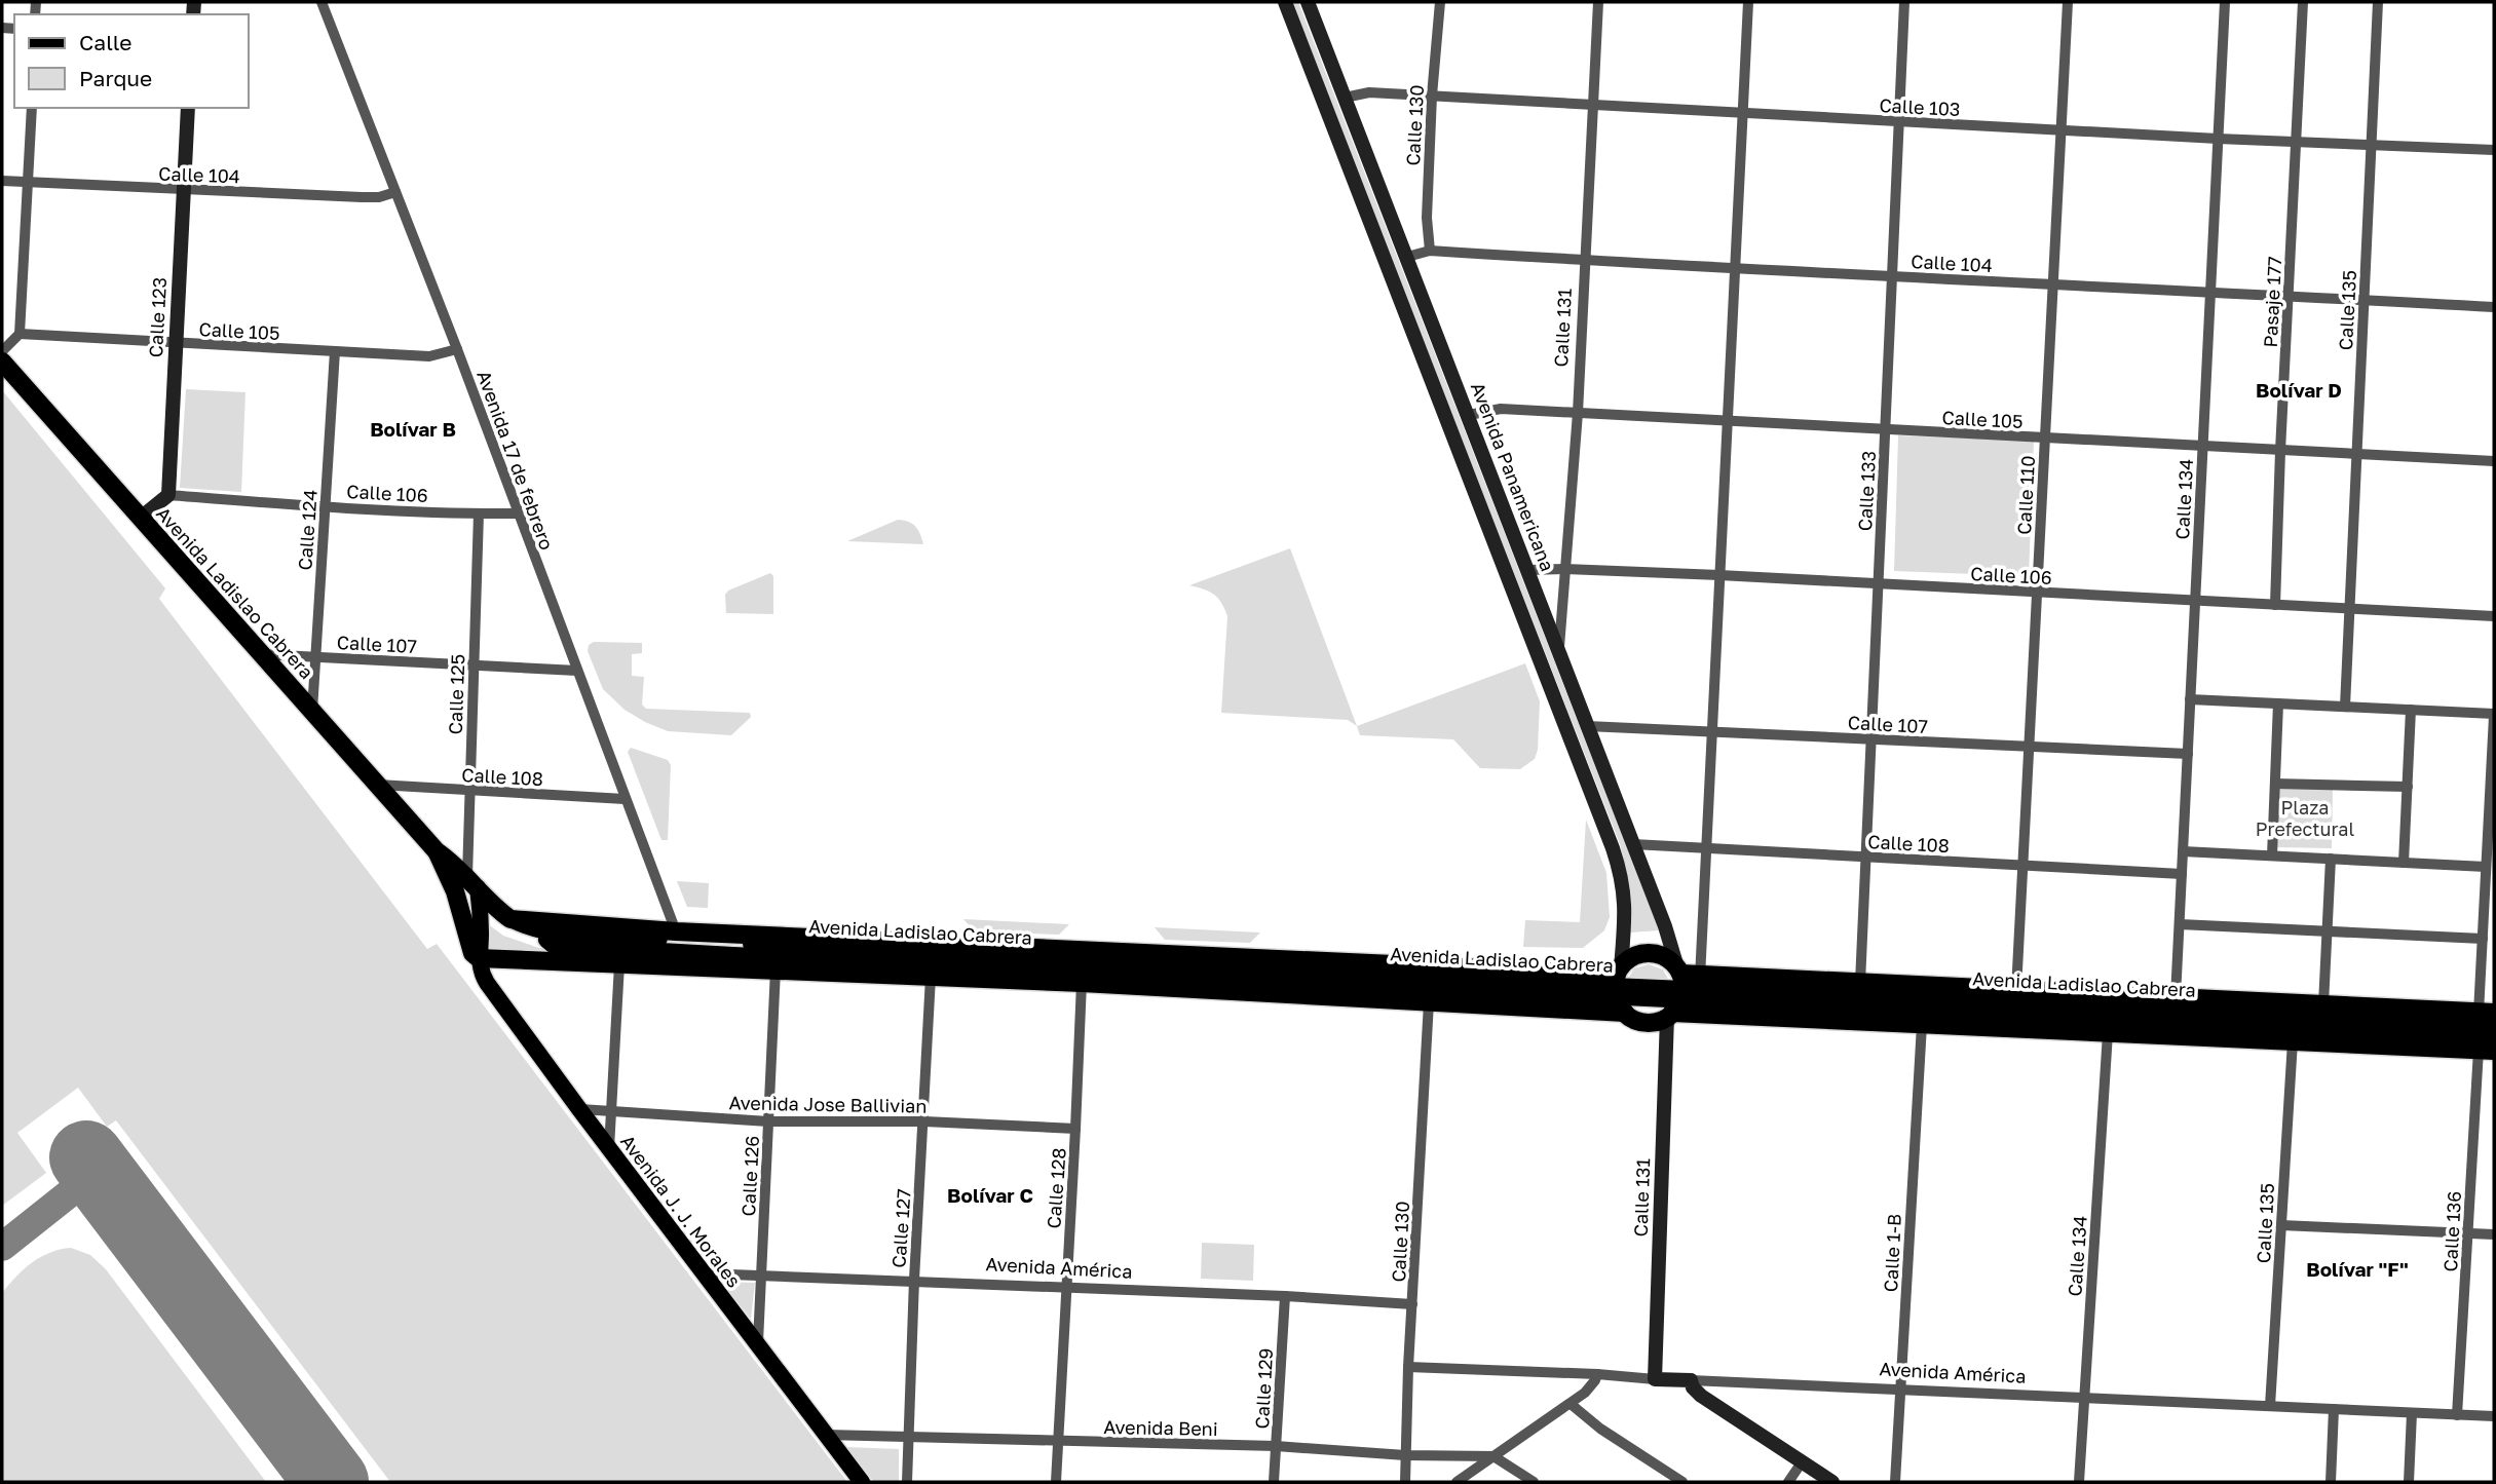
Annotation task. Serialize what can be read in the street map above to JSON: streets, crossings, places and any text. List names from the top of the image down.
{
  "streets": {
    "highway": ["Avenida Ladislao Cabrera"],
    "main road": [
      "Calle 123",
      "Calle 131",
      "Avenida Panamericana",
      "Avenida J. J. Morales",
      "Avenida América"
    ],
    "street": [
      "Calle 103",
      "Calle 130",
      "Calle 104",
      "Pasaje 177",
      "Calle 135",
      "Calle 105",
      "Avenida 17 de febrero",
      "Calle 133",
      "Calle 106",
      "Calle 110",
      "Calle 134",
      "Calle 124",
      "Calle 107",
      "Calle 125",
      "Calle 108",
      "Avenida Jose Ballivian",
      "Calle 126",
      "Calle 128",
      "Calle 127",
      "Calle 136",
      "Calle 1-B",
      "Calle 129",
      "Avenida Beni"
    ]
  },
  "crossings": [
    ["Calle 103", "Calle 130"],
    ["Calle 103", "Pasaje 177"],
    ["Calle 103", "Calle 135"],
    ["Calle 103", "Calle 131"],
    ["Calle 103", "Avenida Panamericana"],
    ["Calle 103", "Calle 133"],
    ["Calle 103", "Calle 110"],
    ["Calle 103", "Calle 134"],
    ["Calle 130", "Calle 104"],
    ["Calle 130", "Avenida Ladislao Cabrera"],
    ["Calle 130", "Avenida América"],
    ["Calle 130", "Avenida Beni"],
    ["Calle 104", "Pasaje 177"],
    ["Calle 104", "Calle 135"],
    ["Calle 104", "Calle 123"],
    ["Calle 104", "Calle 131"],
    ["Calle 104", "Avenida 17 de febrero"],
    ["Calle 104", "Avenida Panamericana"],
    ["Calle 104", "Calle 133"],
    ["Calle 104", "Calle 110"],
    ["Calle 104", "Calle 134"],
    ["Pasaje 177", "Calle 105"],
    ["Pasaje 177", "Calle 106"],
    ["Calle 135", "Calle 105"],
    ["Calle 135", "Calle 106"],
    ["Calle 135", "Avenida Ladislao Cabrera"],
    ["Calle 135", "Avenida América"],
    ["Calle 123", "Calle 105"],
    ["Calle 123", "Calle 106"],
    ["Calle 131", "Calle 105"],
    ["Calle 131", "Avenida Panamericana"],
    ["Calle 131", "Calle 106"],
    ["Calle 131", "Avenida Ladislao Cabrera"],
    ["Calle 131", "Avenida América"],
    ["Calle 105", "Avenida 17 de febrero"],
    ["Calle 105", "Avenida Panamericana"],
    ["Calle 105", "Calle 133"],
    ["Calle 105", "Calle 110"],
    ["Calle 105", "Calle 134"],
    ["Calle 105", "Calle 124"],
    ["Avenida 17 de febrero", "Calle 106"],
    ["Avenida 17 de febrero", "Avenida Ladislao Cabrera"],
    ["Avenida 17 de febrero", "Calle 107"],
    ["Avenida 17 de febrero", "Calle 108"],
    ["Avenida Panamericana", "Calle 106"],
    ["Avenida Panamericana", "Avenida Ladislao Cabrera"],
    ["Avenida Panamericana", "Calle 107"],
    ["Avenida Panamericana", "Calle 108"],
    ["Calle 133", "Calle 106"],
    ["Calle 133", "Avenida Ladislao Cabrera"],
    ["Calle 133", "Calle 107"],
    ["Calle 133", "Calle 108"],
    ["Calle 106", "Calle 110"],
    ["Calle 106", "Calle 134"],
    ["Calle 106", "Calle 124"],
    ["Calle 106", "Calle 125"],
    ["Calle 110", "Avenida Ladislao Cabrera"],
    ["Calle 110", "Calle 107"],
    ["Calle 110", "Calle 108"],
    ["Calle 134", "Avenida Ladislao Cabrera"],
    ["Calle 134", "Calle 107"],
    ["Calle 134", "Calle 108"],
    ["Calle 134", "Avenida América"],
    ["Calle 124", "Avenida Ladislao Cabrera"],
    ["Calle 124", "Calle 107"],
    ["Avenida Ladislao Cabrera", "Calle 107"],
    ["Avenida Ladislao Cabrera", "Calle 125"],
    ["Avenida Ladislao Cabrera", "Calle 108"],
    ["Avenida Ladislao Cabrera", "Calle 126"],
    ["Avenida Ladislao Cabrera", "Calle 128"],
    ["Avenida Ladislao Cabrera", "Avenida J. J. Morales"],
    ["Avenida Ladislao Cabrera", "Calle 127"],
    ["Avenida Ladislao Cabrera", "Calle 136"],
    ["Avenida Ladislao Cabrera", "Calle 1-B"],
    ["Calle 107", "Calle 125"],
    ["Calle 125", "Calle 108"],
    ["Avenida Jose Ballivian", "Calle 126"],
    ["Avenida Jose Ballivian", "Calle 128"],
    ["Avenida Jose Ballivian", "Avenida J. J. Morales"],
    ["Avenida Jose Ballivian", "Calle 127"],
    ["Calle 126", "Avenida J. J. Morales"],
    ["Calle 126", "Avenida América"],
    ["Calle 128", "Avenida América"],
    ["Calle 128", "Avenida Beni"],
    ["Avenida J. J. Morales", "Avenida América"],
    ["Avenida J. J. Morales", "Avenida Beni"],
    ["Calle 127", "Avenida América"],
    ["Calle 127", "Avenida Beni"],
    ["Calle 136", "Avenida América"],
    ["Calle 1-B", "Avenida América"],
    ["Avenida América", "Calle 129"],
    ["Calle 129", "Avenida Beni"]
  ],
  "districts": [
    "Bolívar D",
    "Bolívar B",
    "Bolívar C",
    "Bolívar \"F\""
  ],
  "parks": ["Plaza Prefectural"],
  "legend": ["Calle", "Parque"]
}
